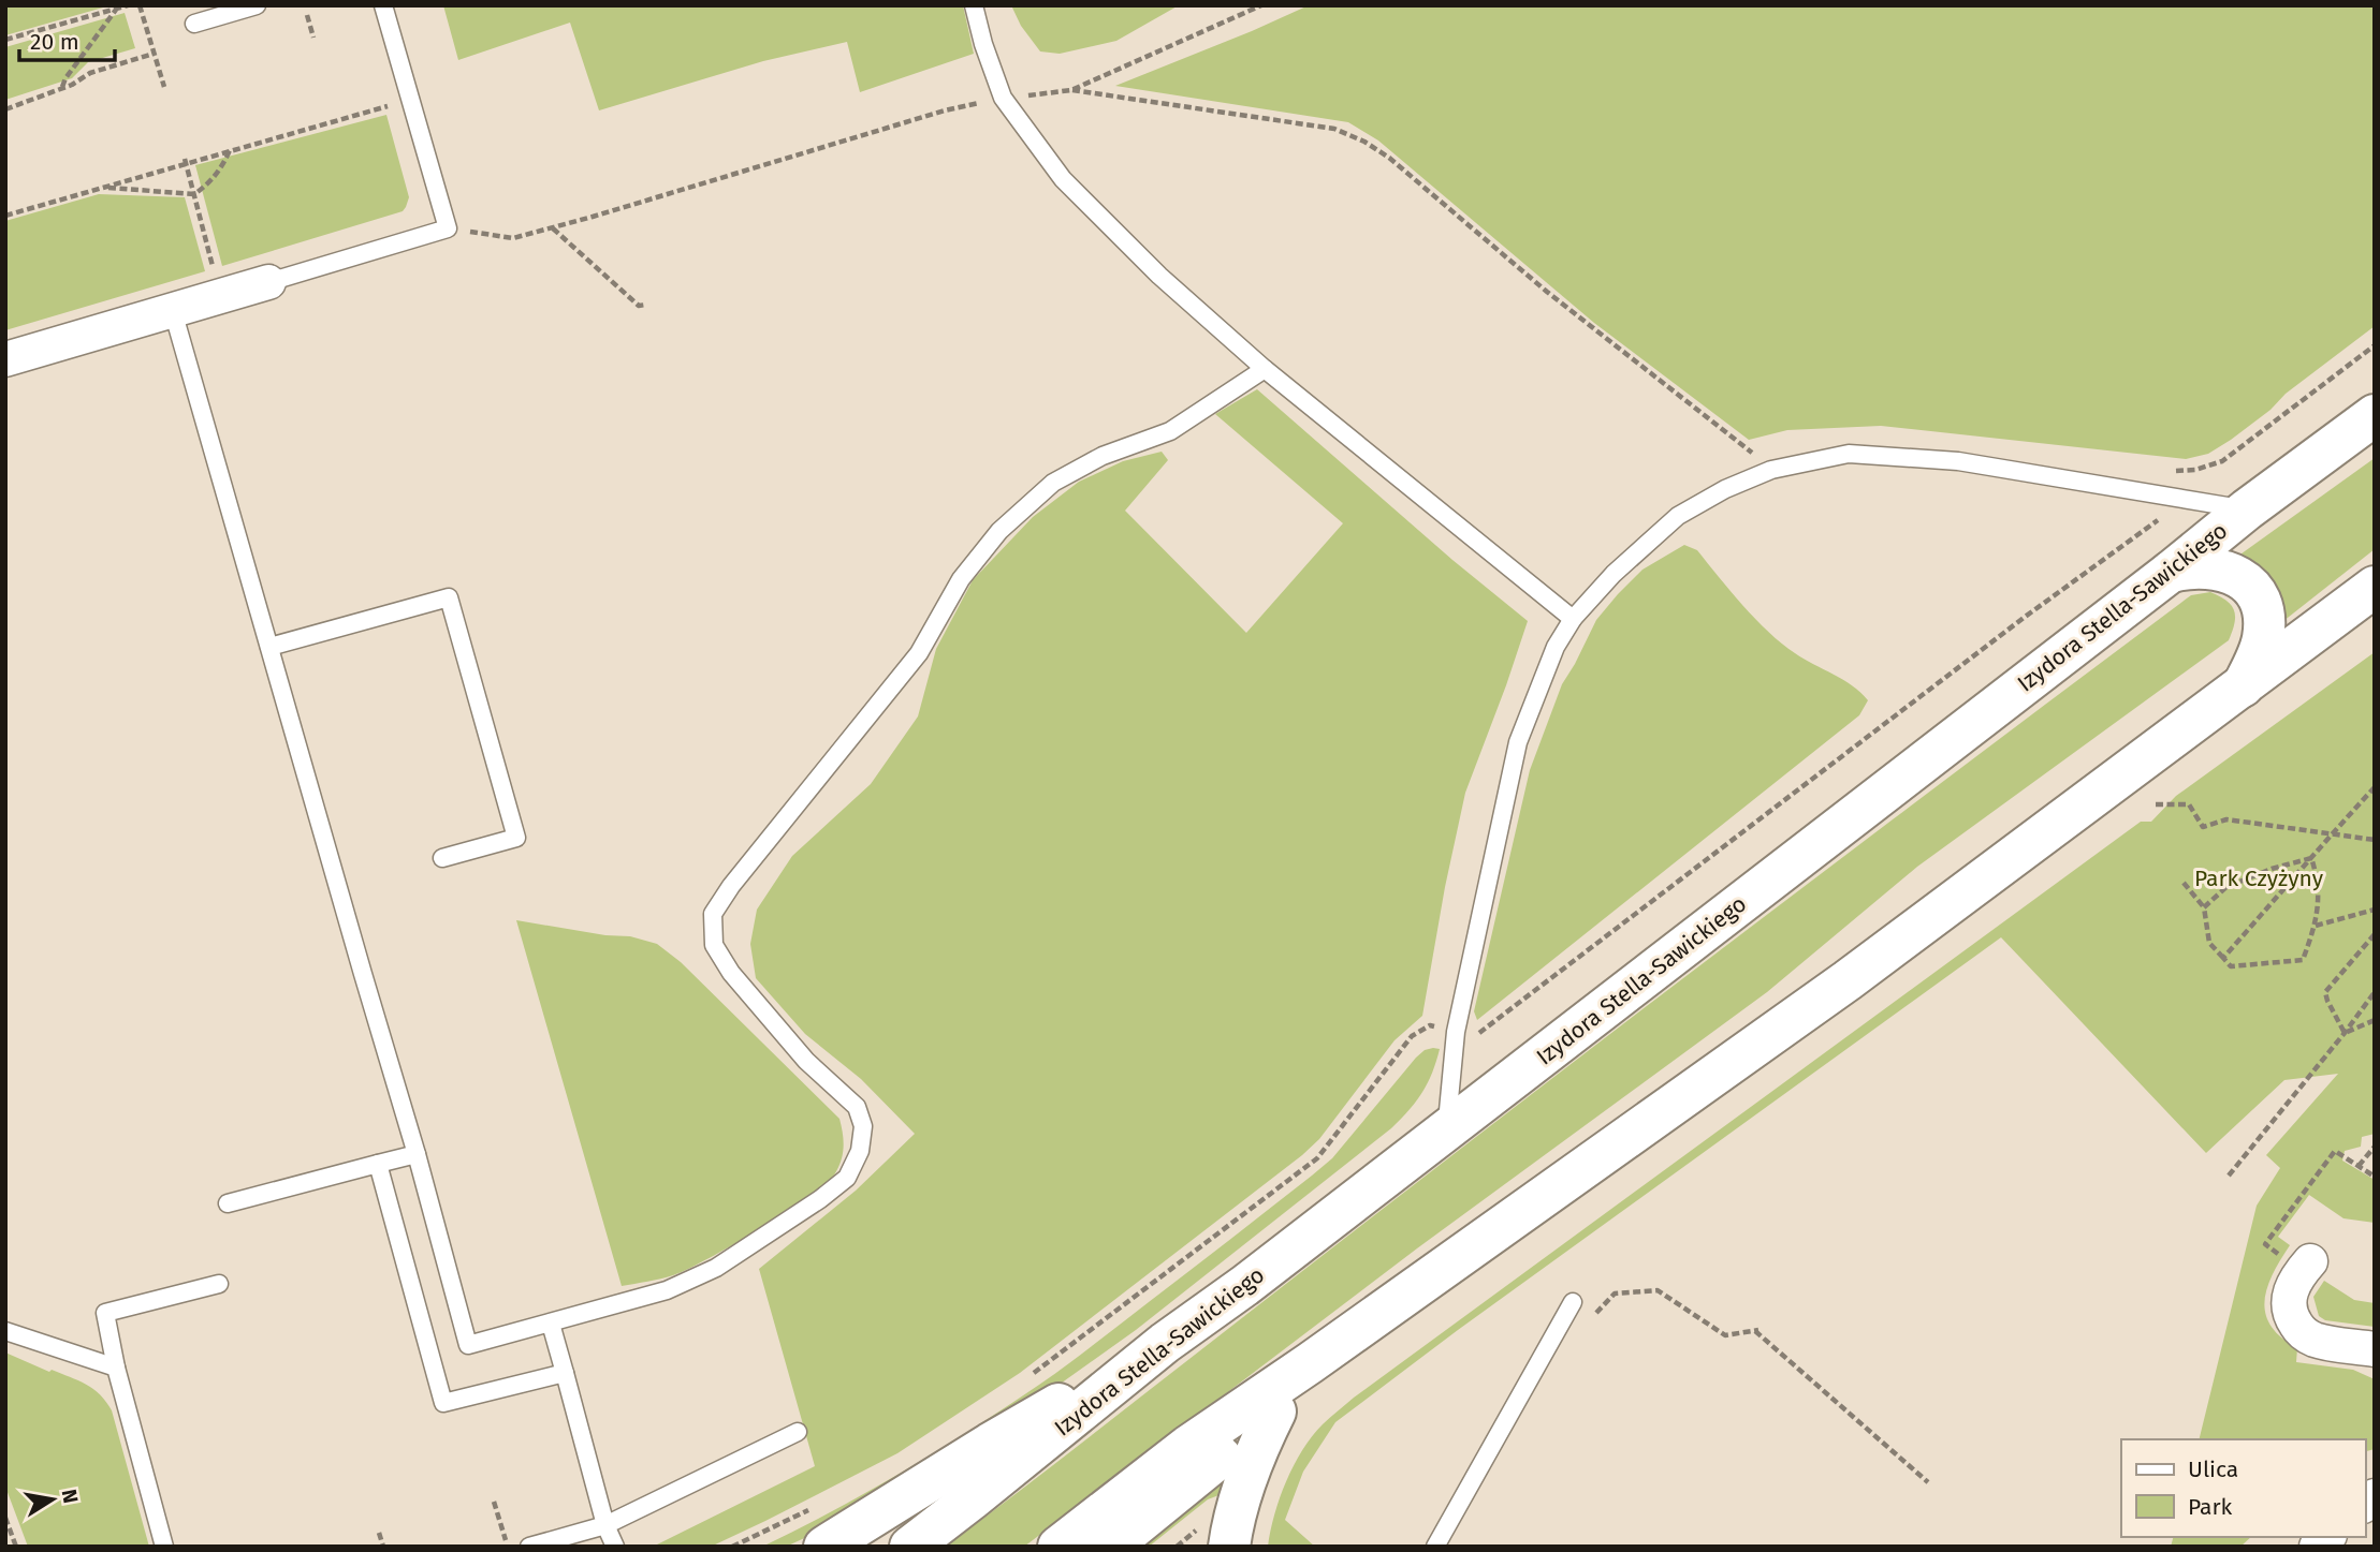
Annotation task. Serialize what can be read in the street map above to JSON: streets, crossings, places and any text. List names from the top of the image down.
{
  "streets": {
    "main road": ["Izydora Stella-Sawickiego"]
  },
  "parks": ["Park Czyżyny"],
  "legend": ["Ulica", "Park"],
  "scale_bar": "20 m",
  "north": "right"
}
